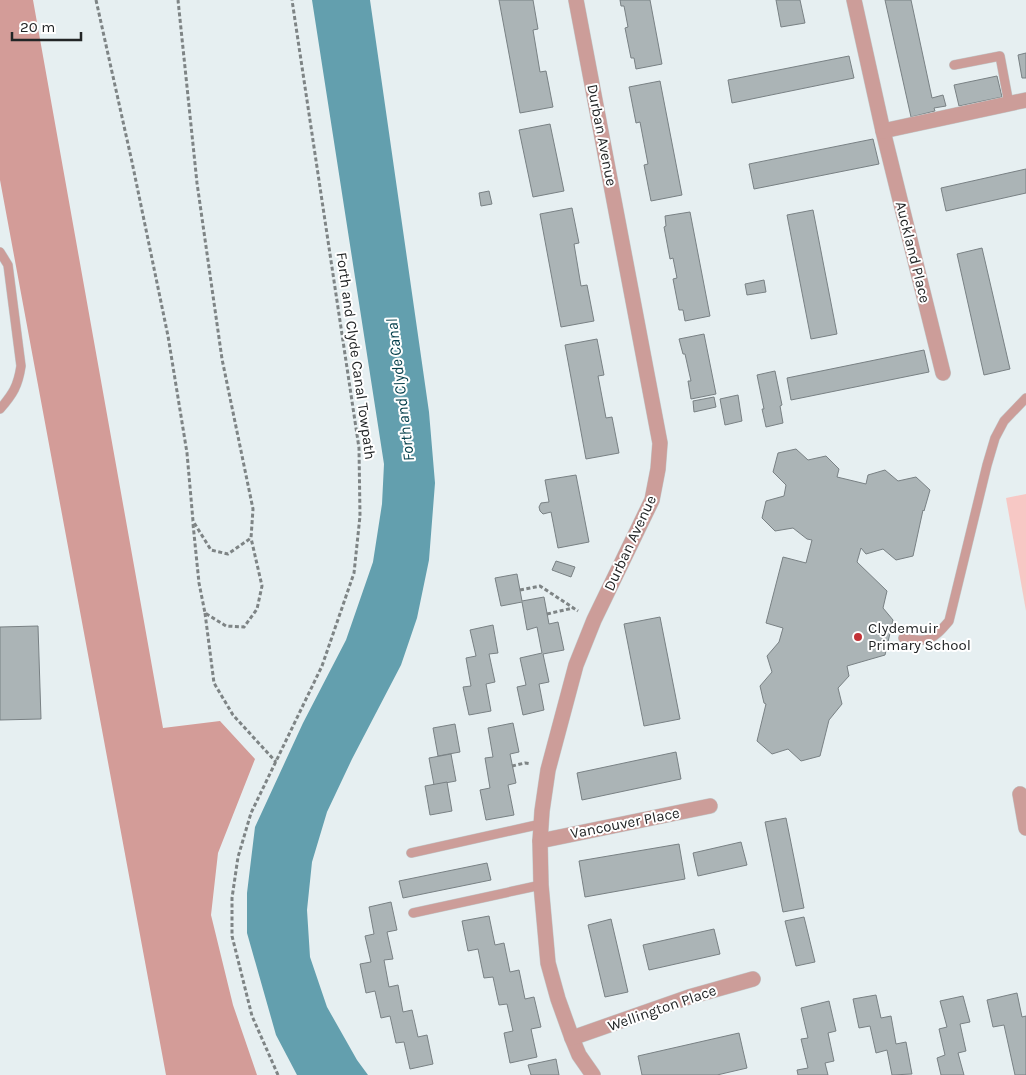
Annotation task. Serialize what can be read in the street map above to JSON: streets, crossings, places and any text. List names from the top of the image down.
{
  "streets": {
    "street": [
      "Durban Avenue",
      "Auckland Place",
      "Vancouver Place",
      "Wellington Place"
    ],
    "path": ["Forth and Clyde Canal Towpath"]
  },
  "crossings": [
    ["Durban Avenue", "Vancouver Place"],
    ["Durban Avenue", "Wellington Place"]
  ],
  "water": ["Forth and Clyde Canal"],
  "places": ["Clydemuir Primary School"],
  "scale_bar": "20 m"
}
